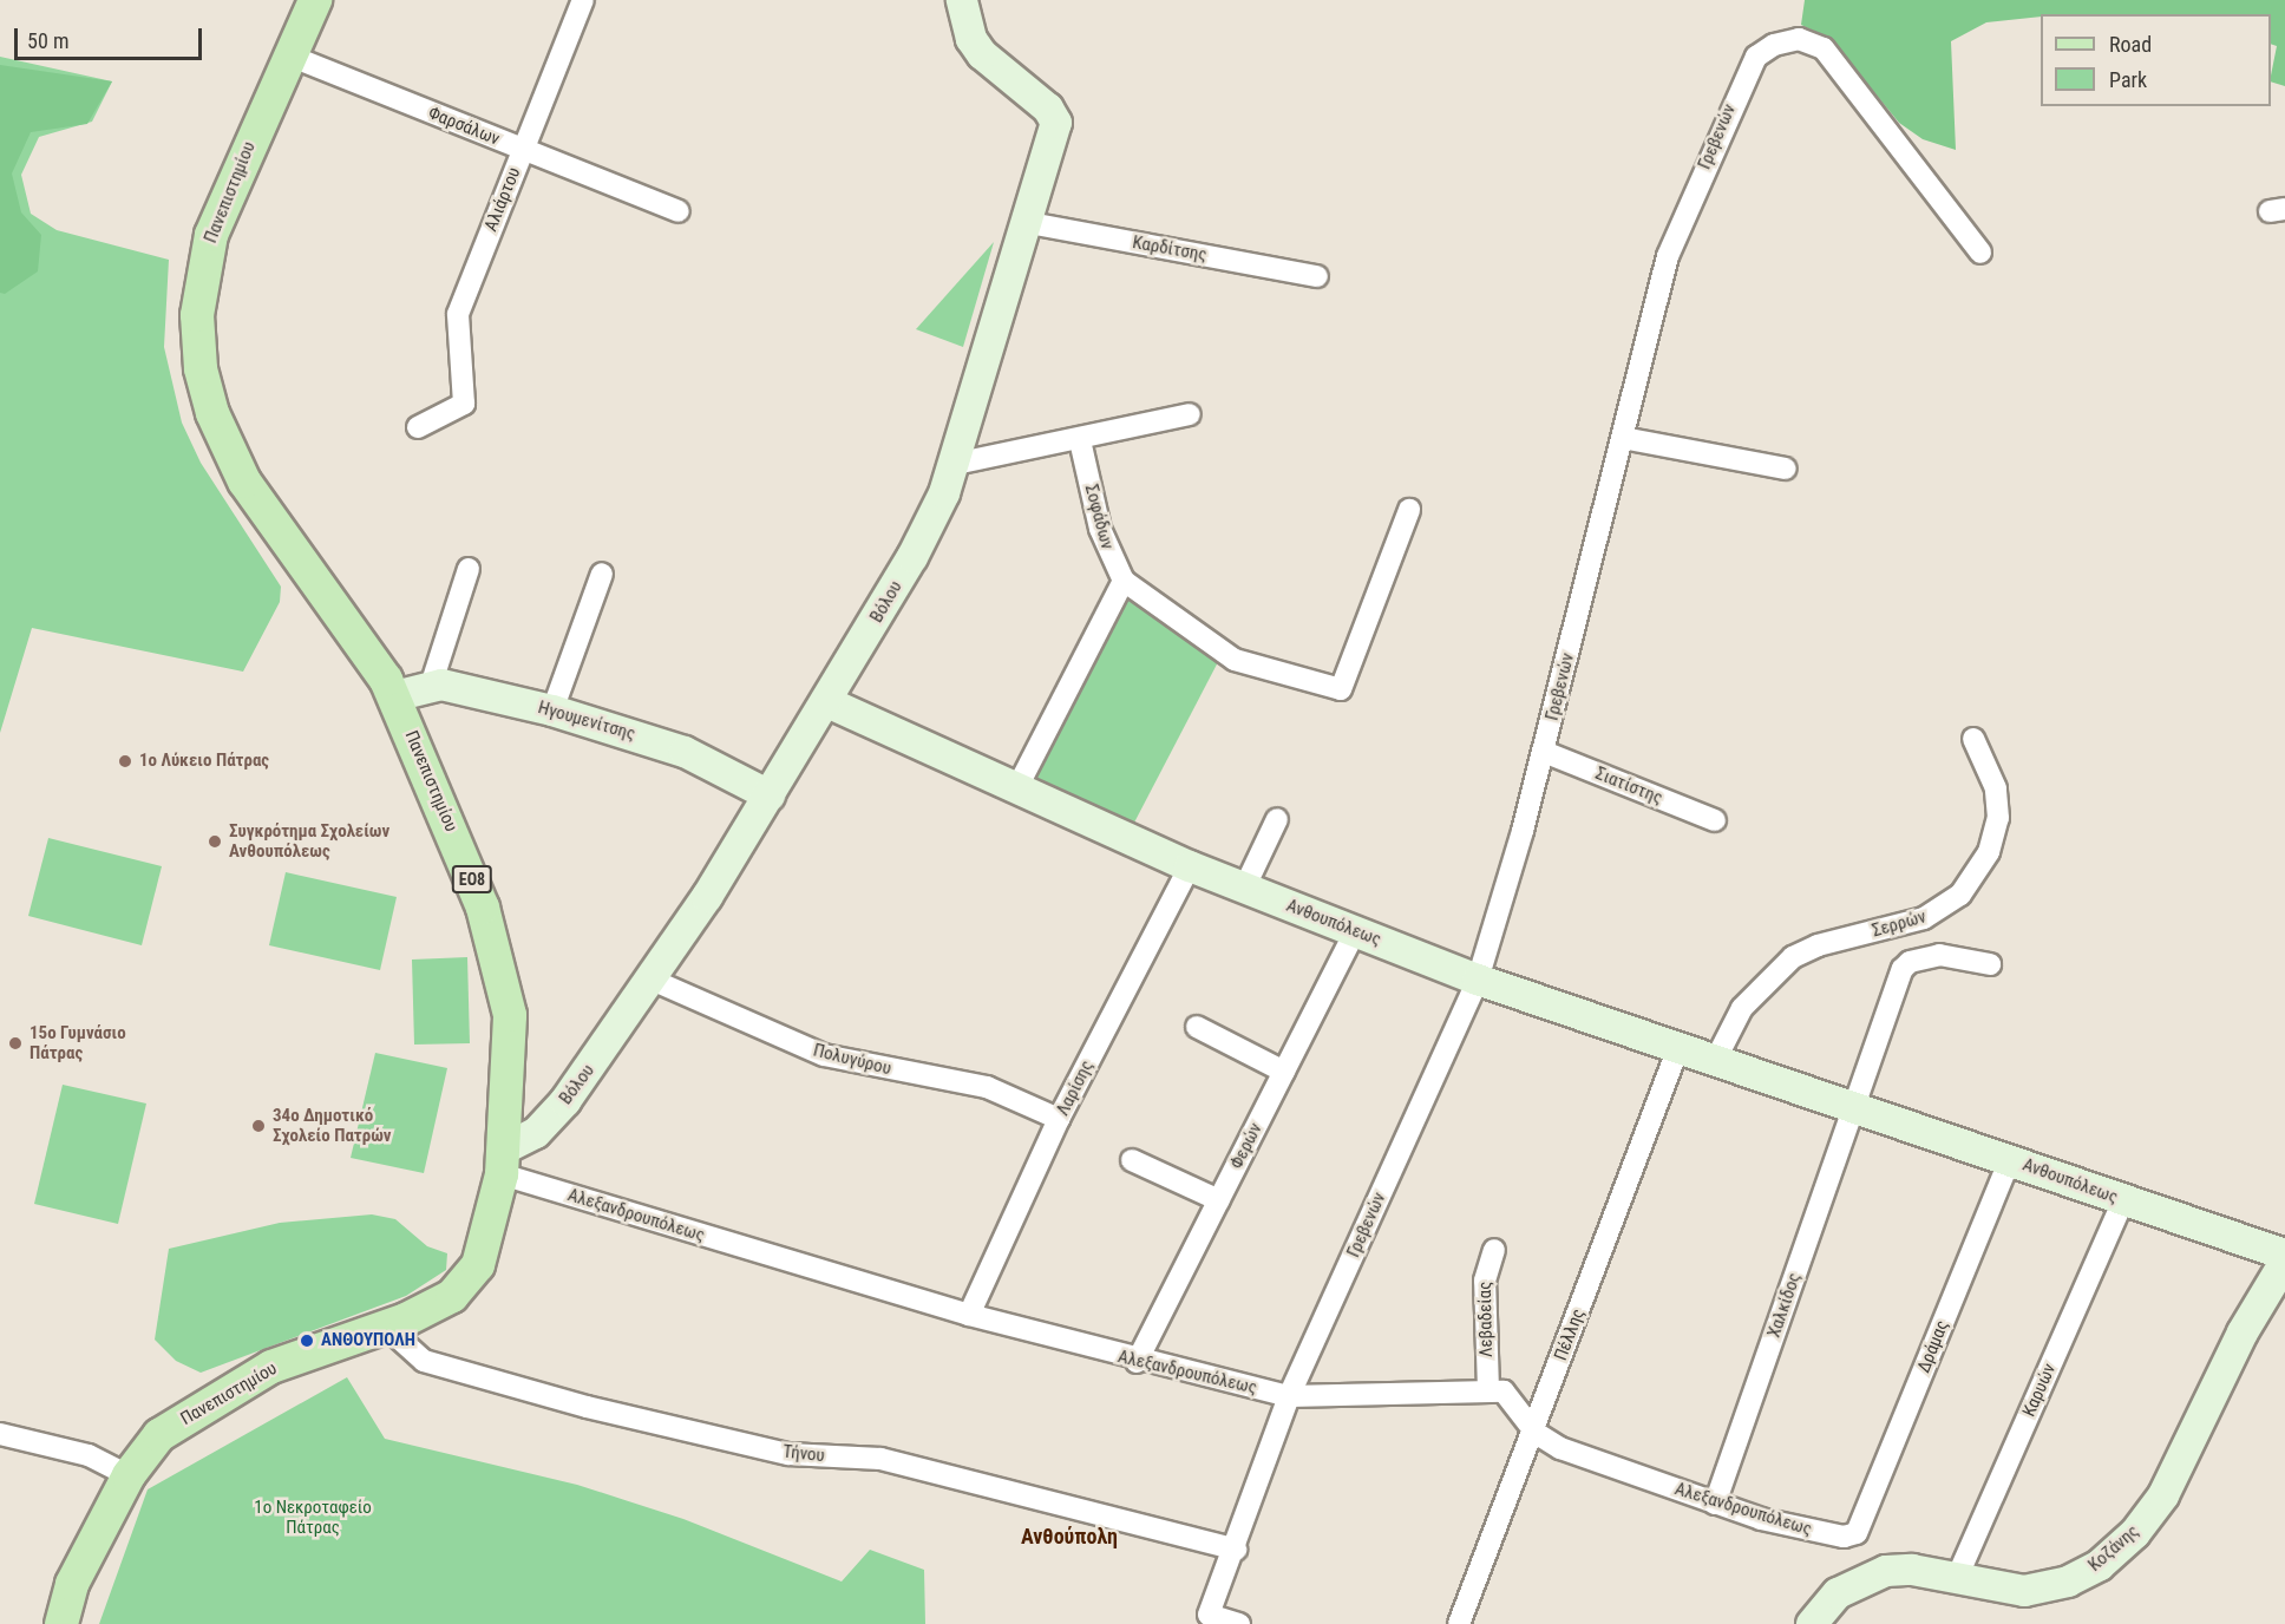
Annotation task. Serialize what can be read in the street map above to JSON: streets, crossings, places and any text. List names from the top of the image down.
{
  "streets": {
    "main road": ["Πανεπιστημίου", "ΕΟ8"],
    "street": [
      "Φαρσάλων",
      "Γρεβενών",
      "Αλιάρτου",
      "Καρδίτσης",
      "Σοφάδων",
      "Βόλου",
      "Ηγουμενίτσης",
      "Σιατίστης",
      "Ανθουπόλεως",
      "Σερρών",
      "Πολυγύρου",
      "Λαρίσης",
      "Φερών",
      "Αλεξανδρουπόλεως",
      "Χαλκίδος",
      "Λεβαδείας",
      "Πέλλης",
      "Δράμας",
      "Καρυών",
      "Τήνου",
      "Κοζάνης"
    ]
  },
  "crossings": [
    ["Φαρσάλων", "Πανεπιστημίου"],
    ["Φαρσάλων", "Αλιάρτου"],
    ["Γρεβενών", "Σιατίστης"],
    ["Γρεβενών", "Ανθουπόλεως"],
    ["Γρεβενών", "Αλεξανδρουπόλεως"],
    ["Γρεβενών", "Τήνου"],
    ["Πανεπιστημίου", "Βόλου"],
    ["Πανεπιστημίου", "Ηγουμενίτσης"],
    ["Πανεπιστημίου", "Αλεξανδρουπόλεως"],
    ["Πανεπιστημίου", "Τήνου"],
    ["Καρδίτσης", "Βόλου"],
    ["Βόλου", "Ηγουμενίτσης"],
    ["Βόλου", "Ανθουπόλεως"],
    ["Βόλου", "Πολυγύρου"],
    ["Βόλου", "Αλεξανδρουπόλεως"],
    ["Ανθουπόλεως", "Σερρών"],
    ["Ανθουπόλεως", "Λαρίσης"],
    ["Ανθουπόλεως", "Φερών"],
    ["Ανθουπόλεως", "Χαλκίδος"],
    ["Ανθουπόλεως", "Πέλλης"],
    ["Ανθουπόλεως", "Δράμας"],
    ["Ανθουπόλεως", "Καρυών"],
    ["Πολυγύρου", "Λαρίσης"],
    ["Λαρίσης", "Αλεξανδρουπόλεως"],
    ["Φερών", "Αλεξανδρουπόλεως"],
    ["Αλεξανδρουπόλεως", "Χαλκίδος"],
    ["Αλεξανδρουπόλεως", "Λεβαδείας"],
    ["Αλεξανδρουπόλεως", "Πέλλης"],
    ["Αλεξανδρουπόλεως", "Δράμας"],
    ["Καρυών", "Κοζάνης"]
  ],
  "districts": ["Ανθούπολη"],
  "parks": ["1o Νεκροταφείο Πάτρας"],
  "places": [
    "1ο Λύκειο Πάτρας",
    "Συγκρότημα Σχολείων Ανθουπόλεως",
    "15ο Γυμνάσιο Πάτρας",
    "34ο Δημοτικό Σχολείο Πατρών",
    "ΑΝΘΟΥΠΟΛΗ"
  ],
  "legend": ["Road", "Park"],
  "scale_bar": "50 m"
}
